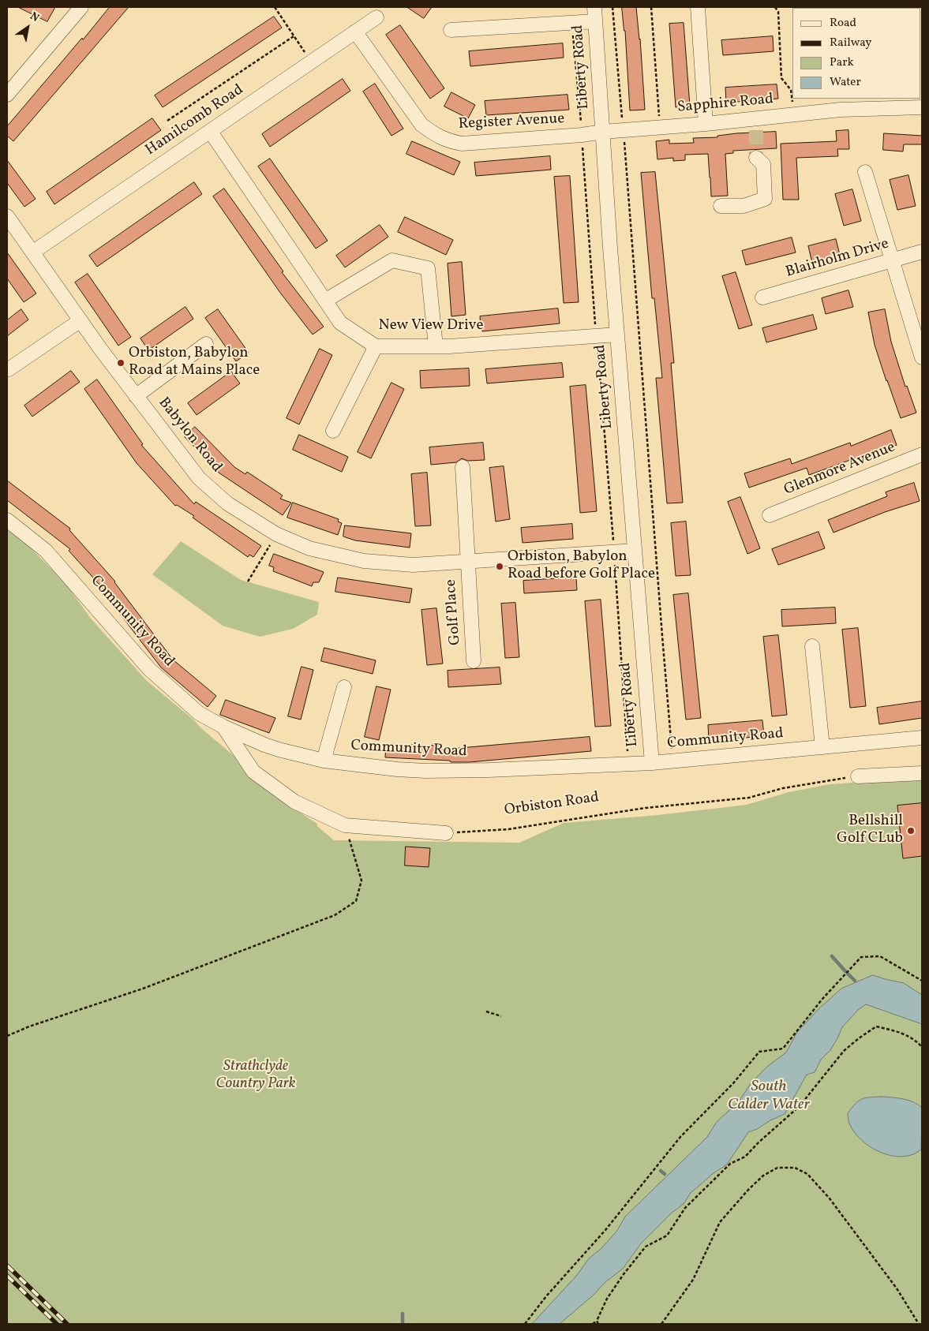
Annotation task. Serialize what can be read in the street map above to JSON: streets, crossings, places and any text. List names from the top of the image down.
{
  "streets": {
    "street": [
      "Liberty Road",
      "Sapphire Road",
      "Hamilcomb Road",
      "Register Avenue",
      "Blairholm Drive",
      "New View Drive",
      "Babylon Road",
      "Glenmore Avenue",
      "Golf Place",
      "Community Road"
    ],
    "path": ["Orbiston Road"]
  },
  "crossings": [
    ["Liberty Road", "Sapphire Road"],
    ["Liberty Road", "Register Avenue"],
    ["Liberty Road", "New View Drive"],
    ["Liberty Road", "Babylon Road"],
    ["Liberty Road", "Community Road"],
    ["Sapphire Road", "Register Avenue"],
    ["Hamilcomb Road", "Register Avenue"],
    ["Hamilcomb Road", "New View Drive"],
    ["Hamilcomb Road", "Babylon Road"],
    ["Babylon Road", "Golf Place"]
  ],
  "water": ["South Calder Water"],
  "parks": ["Strathclyde Country Park"],
  "places": ["Orbiston, Babylon Road at Mains Place", "Orbiston, Babylon Road before Golf Place", "Bellshill Golf CLub"],
  "legend": [
    "Road",
    "Railway",
    "Park",
    "Water"
  ],
  "north": "top right"
}
